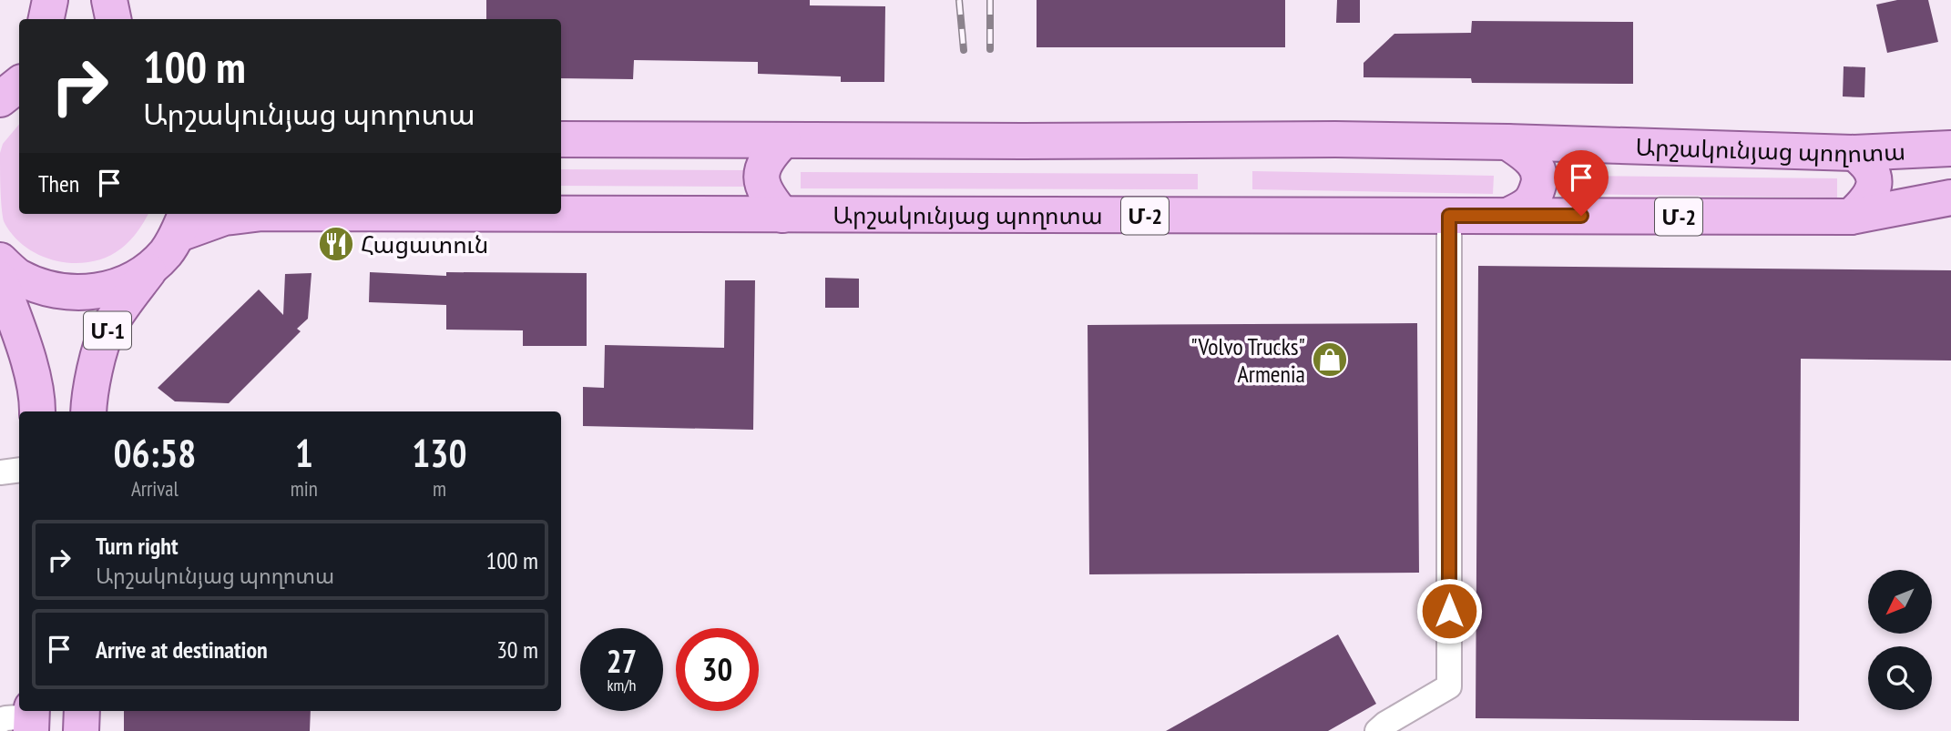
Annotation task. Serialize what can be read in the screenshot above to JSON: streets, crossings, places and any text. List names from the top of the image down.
{
  "streets": {
    "main road": ["Արշակունյաց պողոտա", "Մ-2", "Մ-1"]
  },
  "places": {
    "restaurant": ["Հացատուն"],
    "shop": ["\"Volvo Trucks\" Armenia"]
  },
  "north": "bottom left",
  "page": {
    "turn": ["100 m", "Արշակունյաց պողոտա"],
    "then": "Then",
    "eta": [
      "06:58",
      "Arrival",
      "1",
      "min",
      "130",
      "m"
    ],
    "list": [
      {
        "name": "Turn right",
        "note": "Արշակունյաց պողոտա",
        "value": "100 m"
      },
      {
        "name": "Arrive at destination",
        "value": "30 m"
      }
    ],
    "speed": "27 km/h",
    "limit": "30"
  }
}
